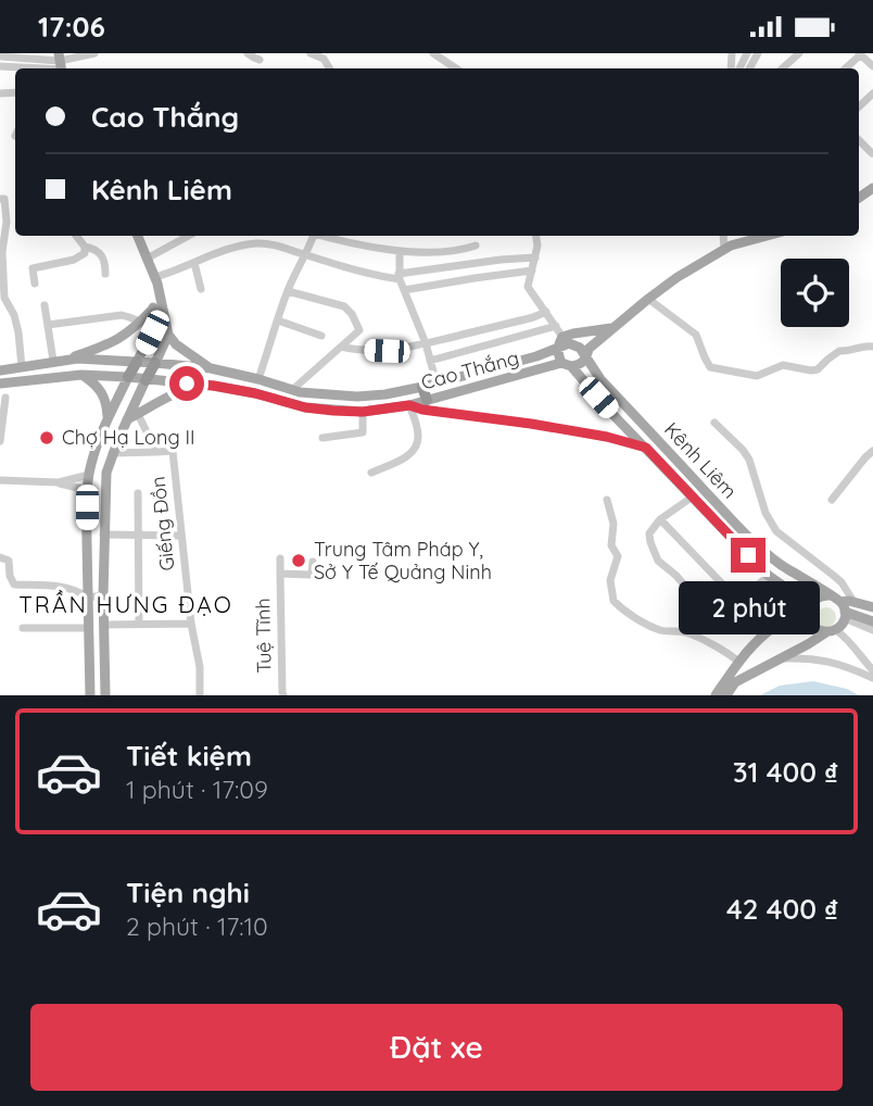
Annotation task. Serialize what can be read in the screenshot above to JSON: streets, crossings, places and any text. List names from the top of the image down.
{
  "streets": {
    "main road": ["Cao Thắng", "Kênh Liêm"],
    "street": ["Giếng Đồn", "Tuệ Tĩnh"]
  },
  "crossings": [
    ["Cao Thắng", "Kênh Liêm"]
  ],
  "districts": ["TRẦN HƯNG ĐẠO"],
  "places": ["Chợ Hạ Long II", "Trung Tâm Pháp Y, Sở Y Tế Quảng Ninh"],
  "page": {
    "status": "17:06",
    "banner": ["Cao Thắng", "Kênh Liêm"],
    "bubble": "2 phút",
    "list": [
      {
        "name": "Tiết kiệm",
        "note": "1 phút · 17:09",
        "value": "31 400 ₫"
      },
      {
        "name": "Tiện nghi",
        "note": "2 phút · 17:10",
        "value": "42 400 ₫"
      }
    ],
    "buttons": "Đặt xe"
  }
}
